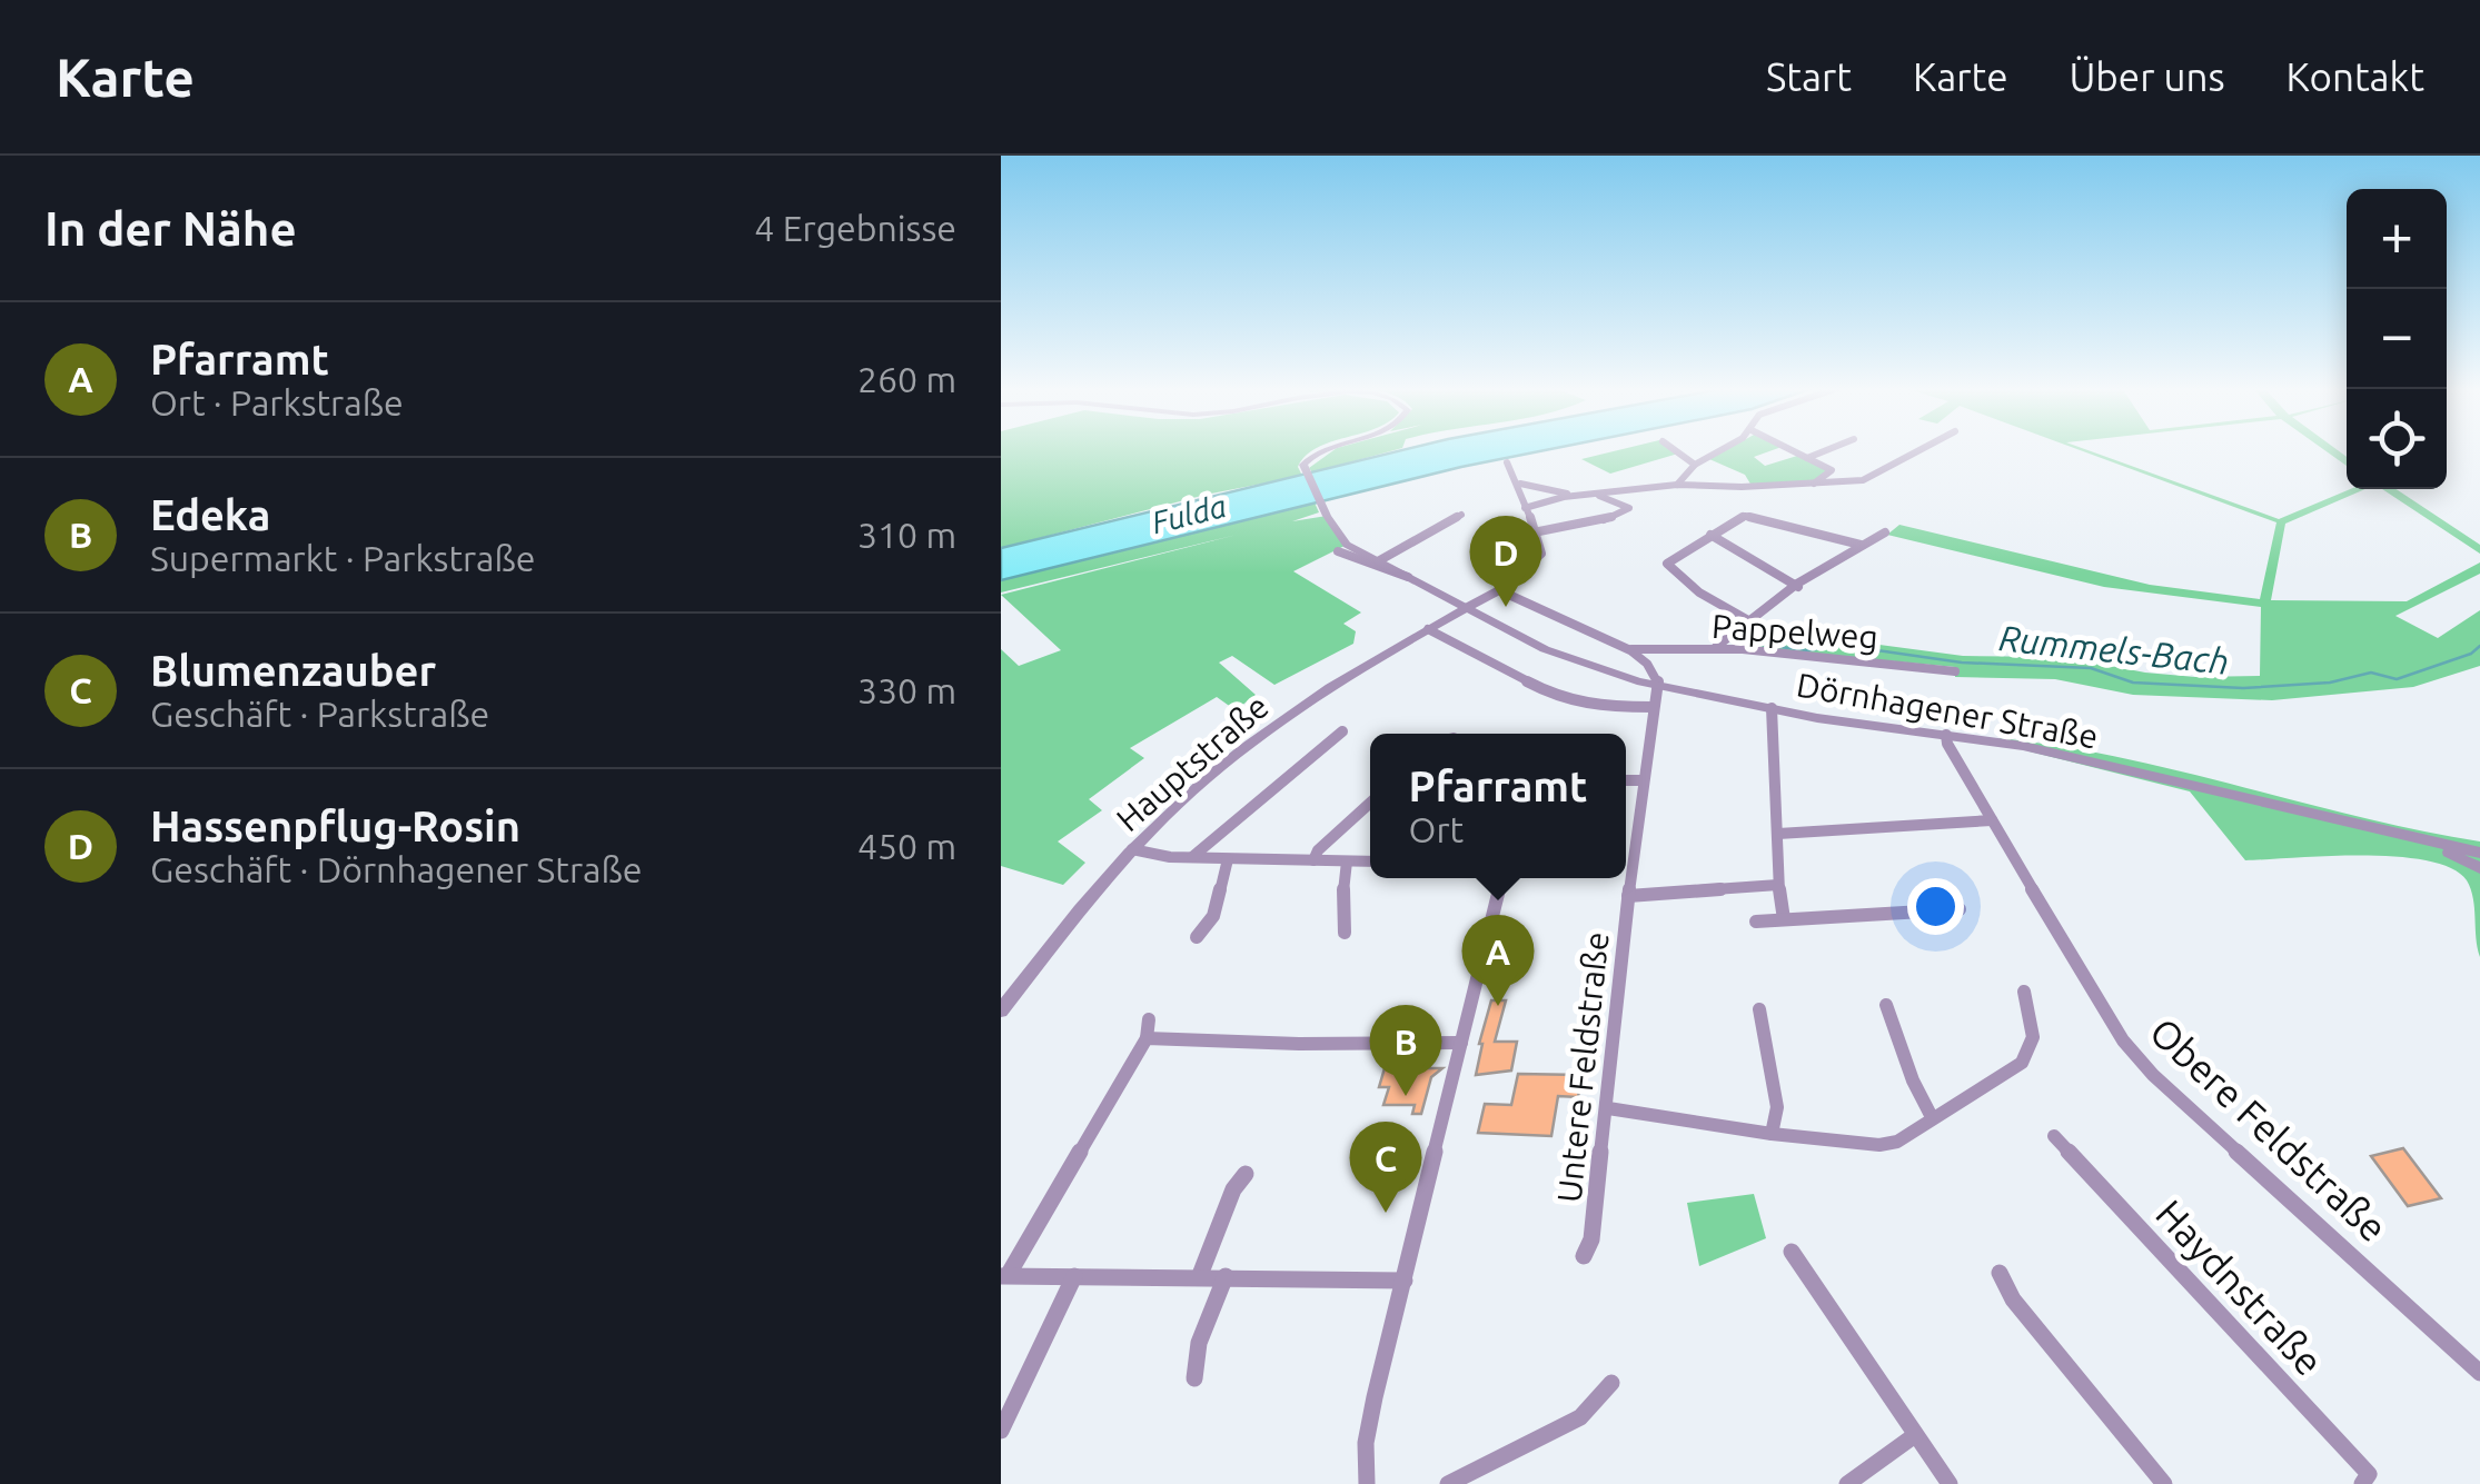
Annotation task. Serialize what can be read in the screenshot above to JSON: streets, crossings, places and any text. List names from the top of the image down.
{
  "streets": {
    "street": [
      "Pappelweg",
      "Dörnhagener Straße",
      "Hauptstraße",
      "Untere Feldstraße",
      "Obere Feldstraße",
      "Haydnstraße"
    ]
  },
  "crossings": [
    ["Dörnhagener Straße", "Hauptstraße"],
    ["Dörnhagener Straße", "Untere Feldstraße"],
    ["Dörnhagener Straße", "Obere Feldstraße"]
  ],
  "water": ["Fulda", "Rummels-Bach"],
  "page": {
    "header": "Karte",
    "nav": [
      "Start",
      "Karte",
      "Über uns",
      "Kontakt"
    ],
    "heading": ["In der Nähe", "4 Ergebnisse"],
    "map_buttons": ["+", "−"],
    "list": [
      {
        "mark": "A",
        "name": "Pfarramt",
        "note": "Ort · Parkstraße",
        "value": "260 m"
      },
      {
        "mark": "B",
        "name": "Edeka",
        "note": "Supermarkt · Parkstraße",
        "value": "310 m"
      },
      {
        "mark": "C",
        "name": "Blumenzauber",
        "note": "Geschäft · Parkstraße",
        "value": "330 m"
      },
      {
        "mark": "D",
        "name": "Hassenpflug-Rosin",
        "note": "Geschäft · Dörnhagener Straße",
        "value": "450 m"
      }
    ],
    "pins": [
      "D",
      "A",
      "B",
      "C"
    ],
    "popup": ["Pfarramt", "Ort"]
  }
}
